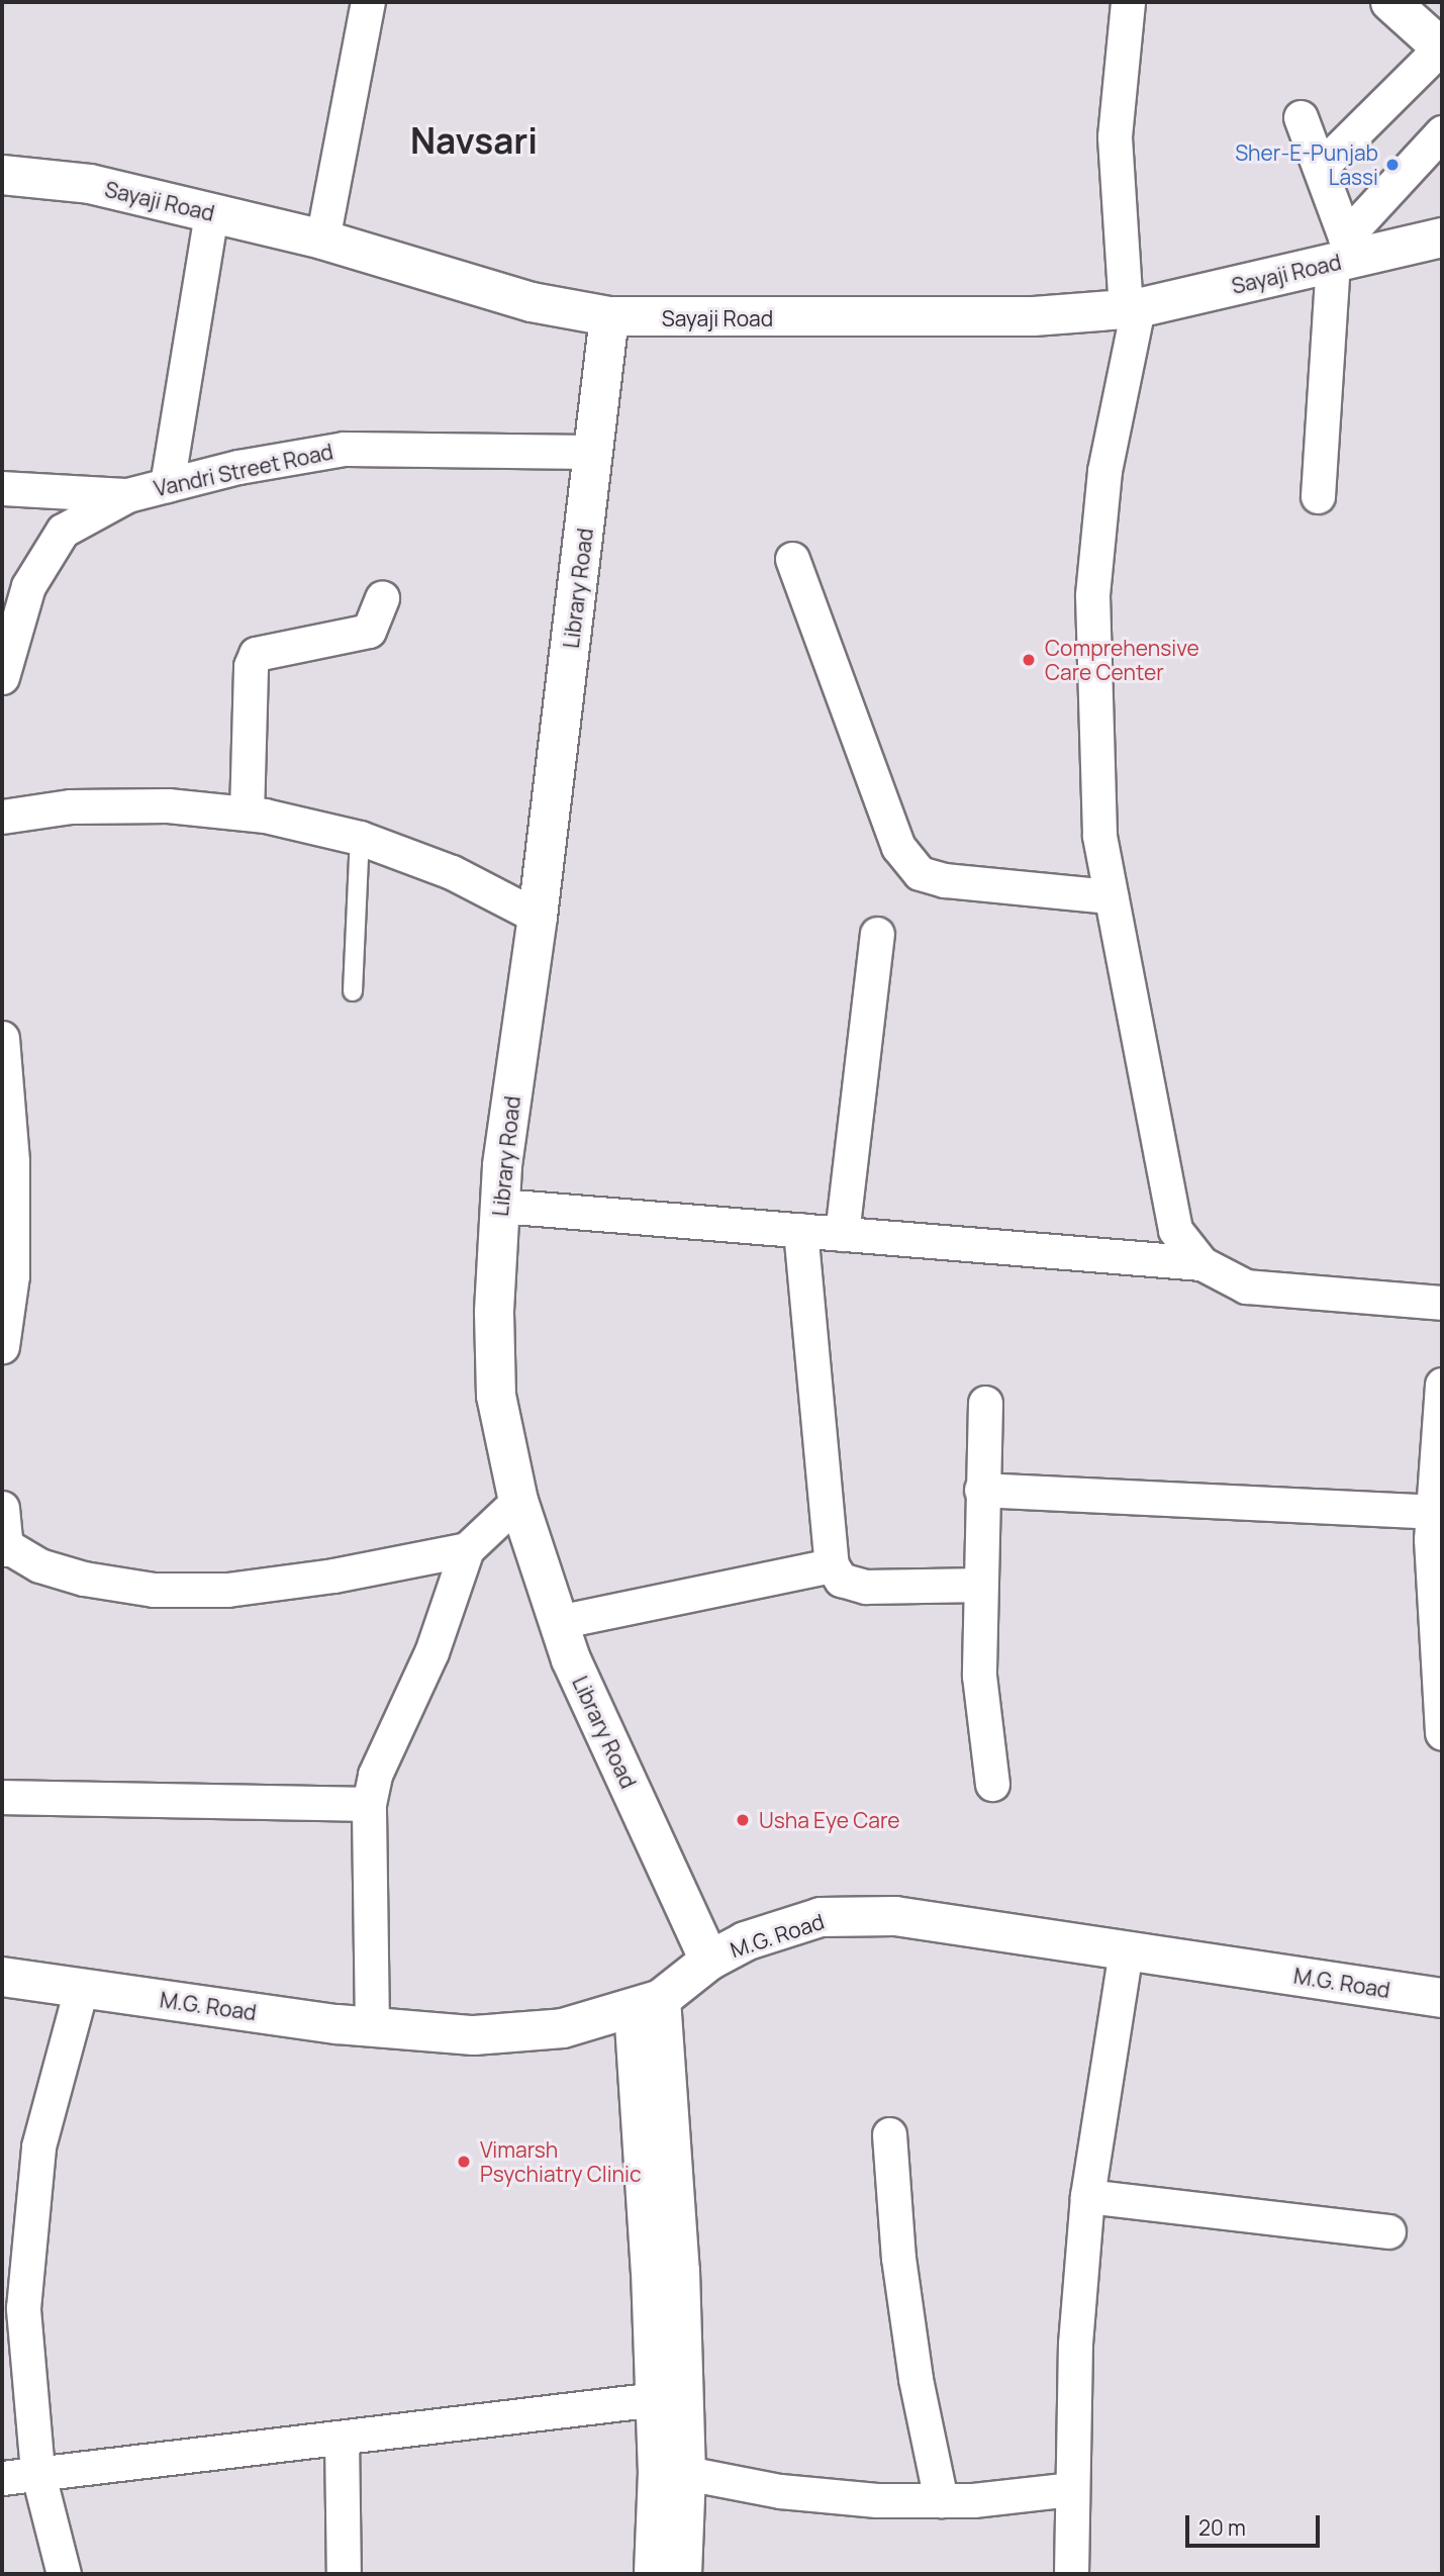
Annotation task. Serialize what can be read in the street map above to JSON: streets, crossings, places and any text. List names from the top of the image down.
{
  "streets": {
    "street": [
      "Sayaji Road",
      "Vandri Street Road",
      "Library Road",
      "M.G. Road"
    ]
  },
  "crossings": [
    ["Sayaji Road", "Library Road"],
    ["Vandri Street Road", "Library Road"],
    ["Library Road", "M.G. Road"]
  ],
  "districts": ["Navsari"],
  "places": [
    "Sher-E-Punjab Lassi",
    "Comprehensive Care Center",
    "Usha Eye Care",
    "Vimarsh Psychiatry Clinic"
  ],
  "scale_bar": "20 m"
}
